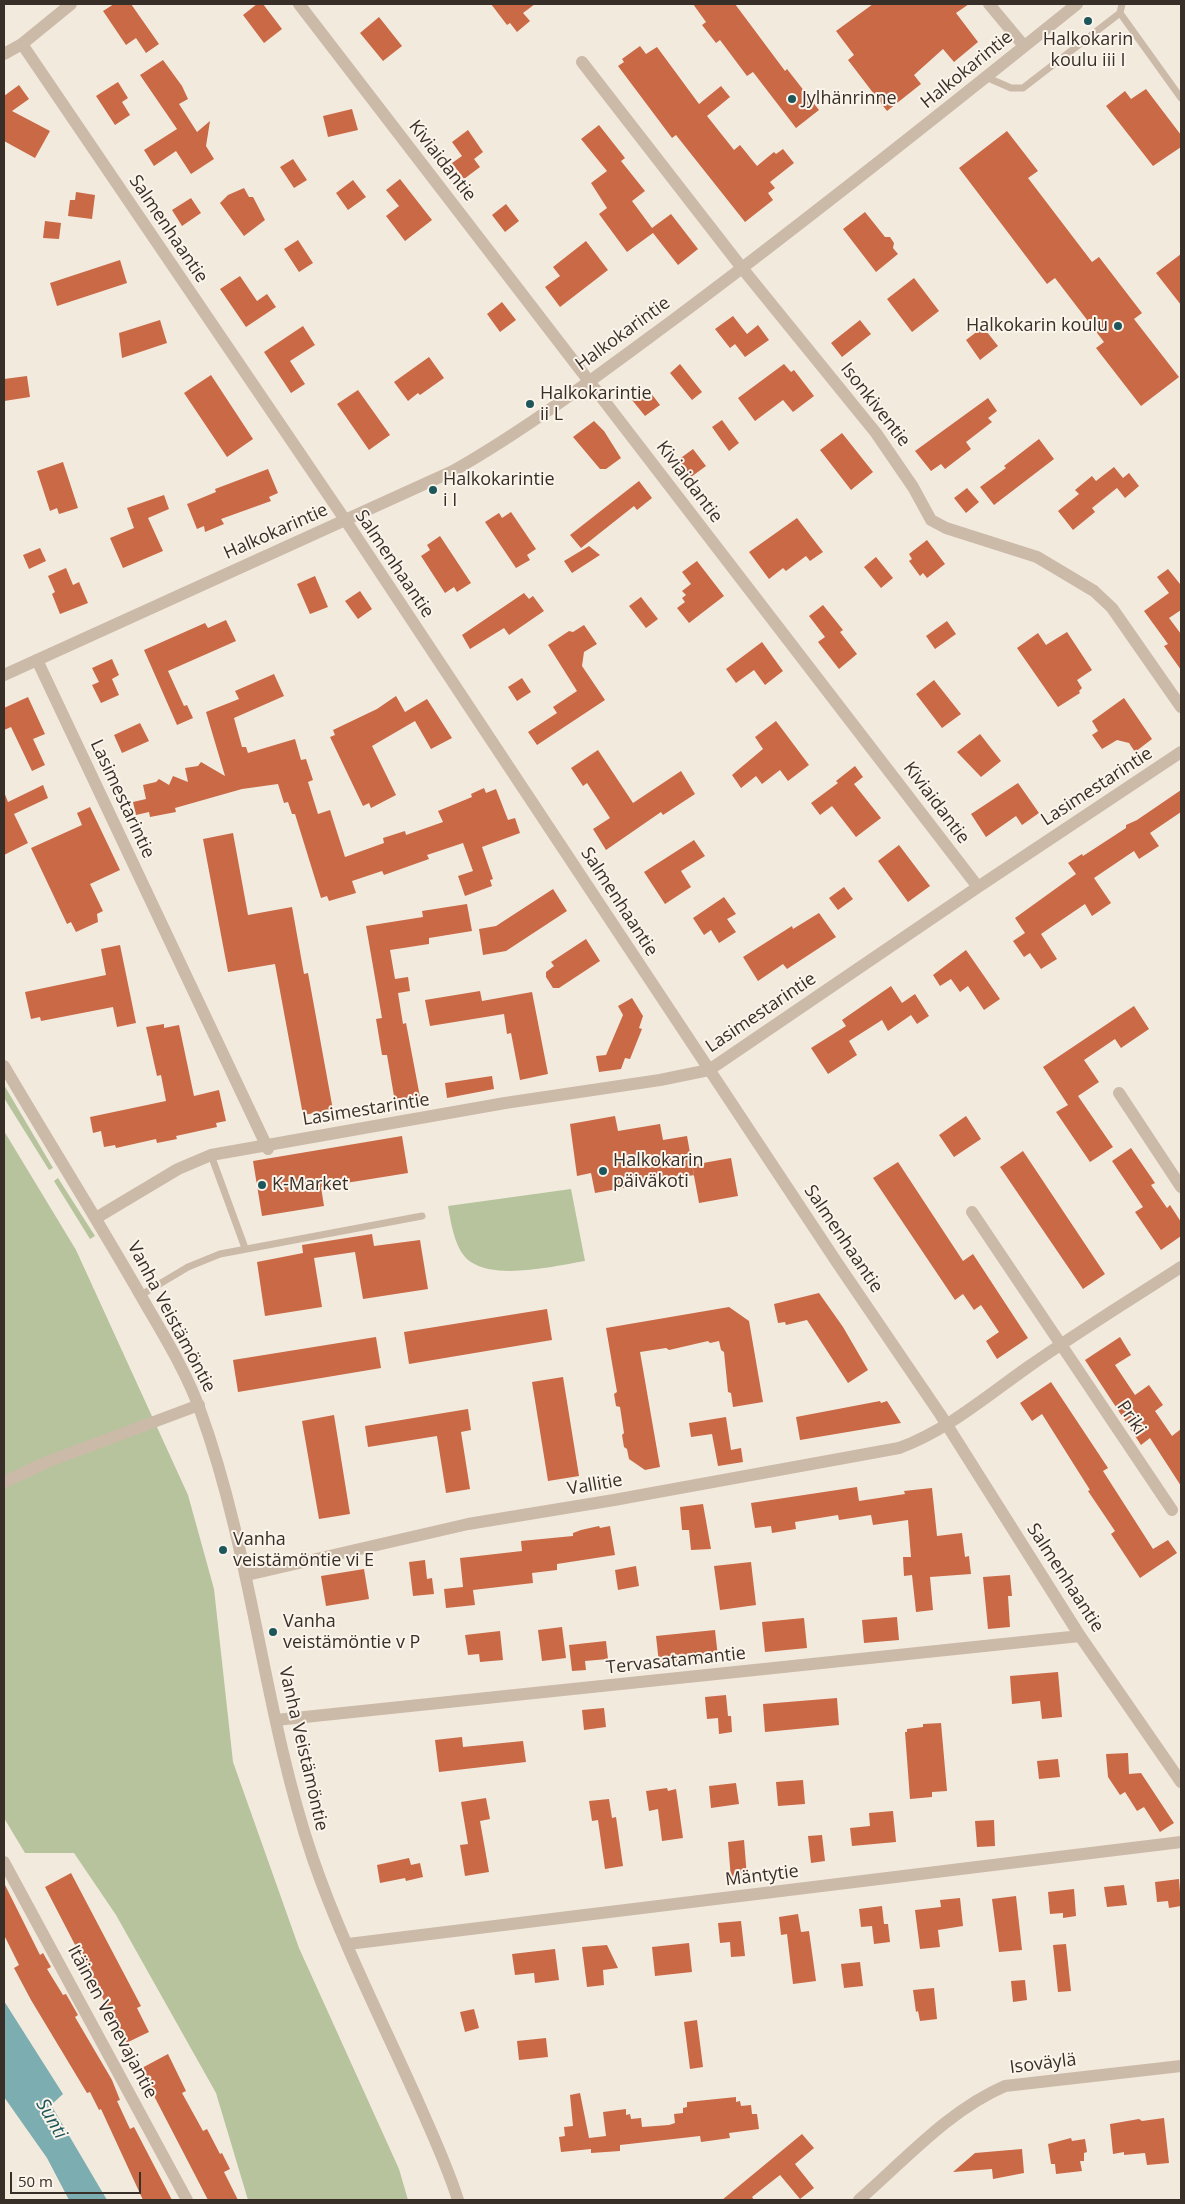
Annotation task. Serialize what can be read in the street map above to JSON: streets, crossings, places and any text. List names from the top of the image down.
{
  "streets": {
    "street": [
      "Halkokarintie",
      "Kiviaidantie",
      "Salmenhaantie",
      "Isonkiventie",
      "Lasimestarintie",
      "Vanha Veistämöntie",
      "Priki",
      "Vallitie",
      "Tervasatamantie",
      "Mäntytie",
      "Itäinen Venevajantie",
      "Isoväylä"
    ]
  },
  "crossings": [
    ["Halkokarintie", "Kiviaidantie"],
    ["Halkokarintie", "Salmenhaantie"],
    ["Halkokarintie", "Isonkiventie"],
    ["Halkokarintie", "Lasimestarintie"],
    ["Kiviaidantie", "Lasimestarintie"],
    ["Salmenhaantie", "Lasimestarintie"],
    ["Salmenhaantie", "Vallitie"],
    ["Salmenhaantie", "Tervasatamantie"],
    ["Lasimestarintie", "Vanha Veistämöntie"],
    ["Vanha Veistämöntie", "Vallitie"],
    ["Vanha Veistämöntie", "Tervasatamantie"],
    ["Vanha Veistämöntie", "Mäntytie"]
  ],
  "water": ["Sunti"],
  "places": [
    "Halkokarin koulu iii I",
    "Jylhänrinne",
    "Halkokarin koulu",
    "Halkokarintie ii L",
    "Halkokarintie i I",
    "Halkokarin päiväkoti",
    "K-Market",
    "Vanha veistämöntie vi E",
    "Vanha veistämöntie v P"
  ],
  "scale_bar": "50 m"
}
